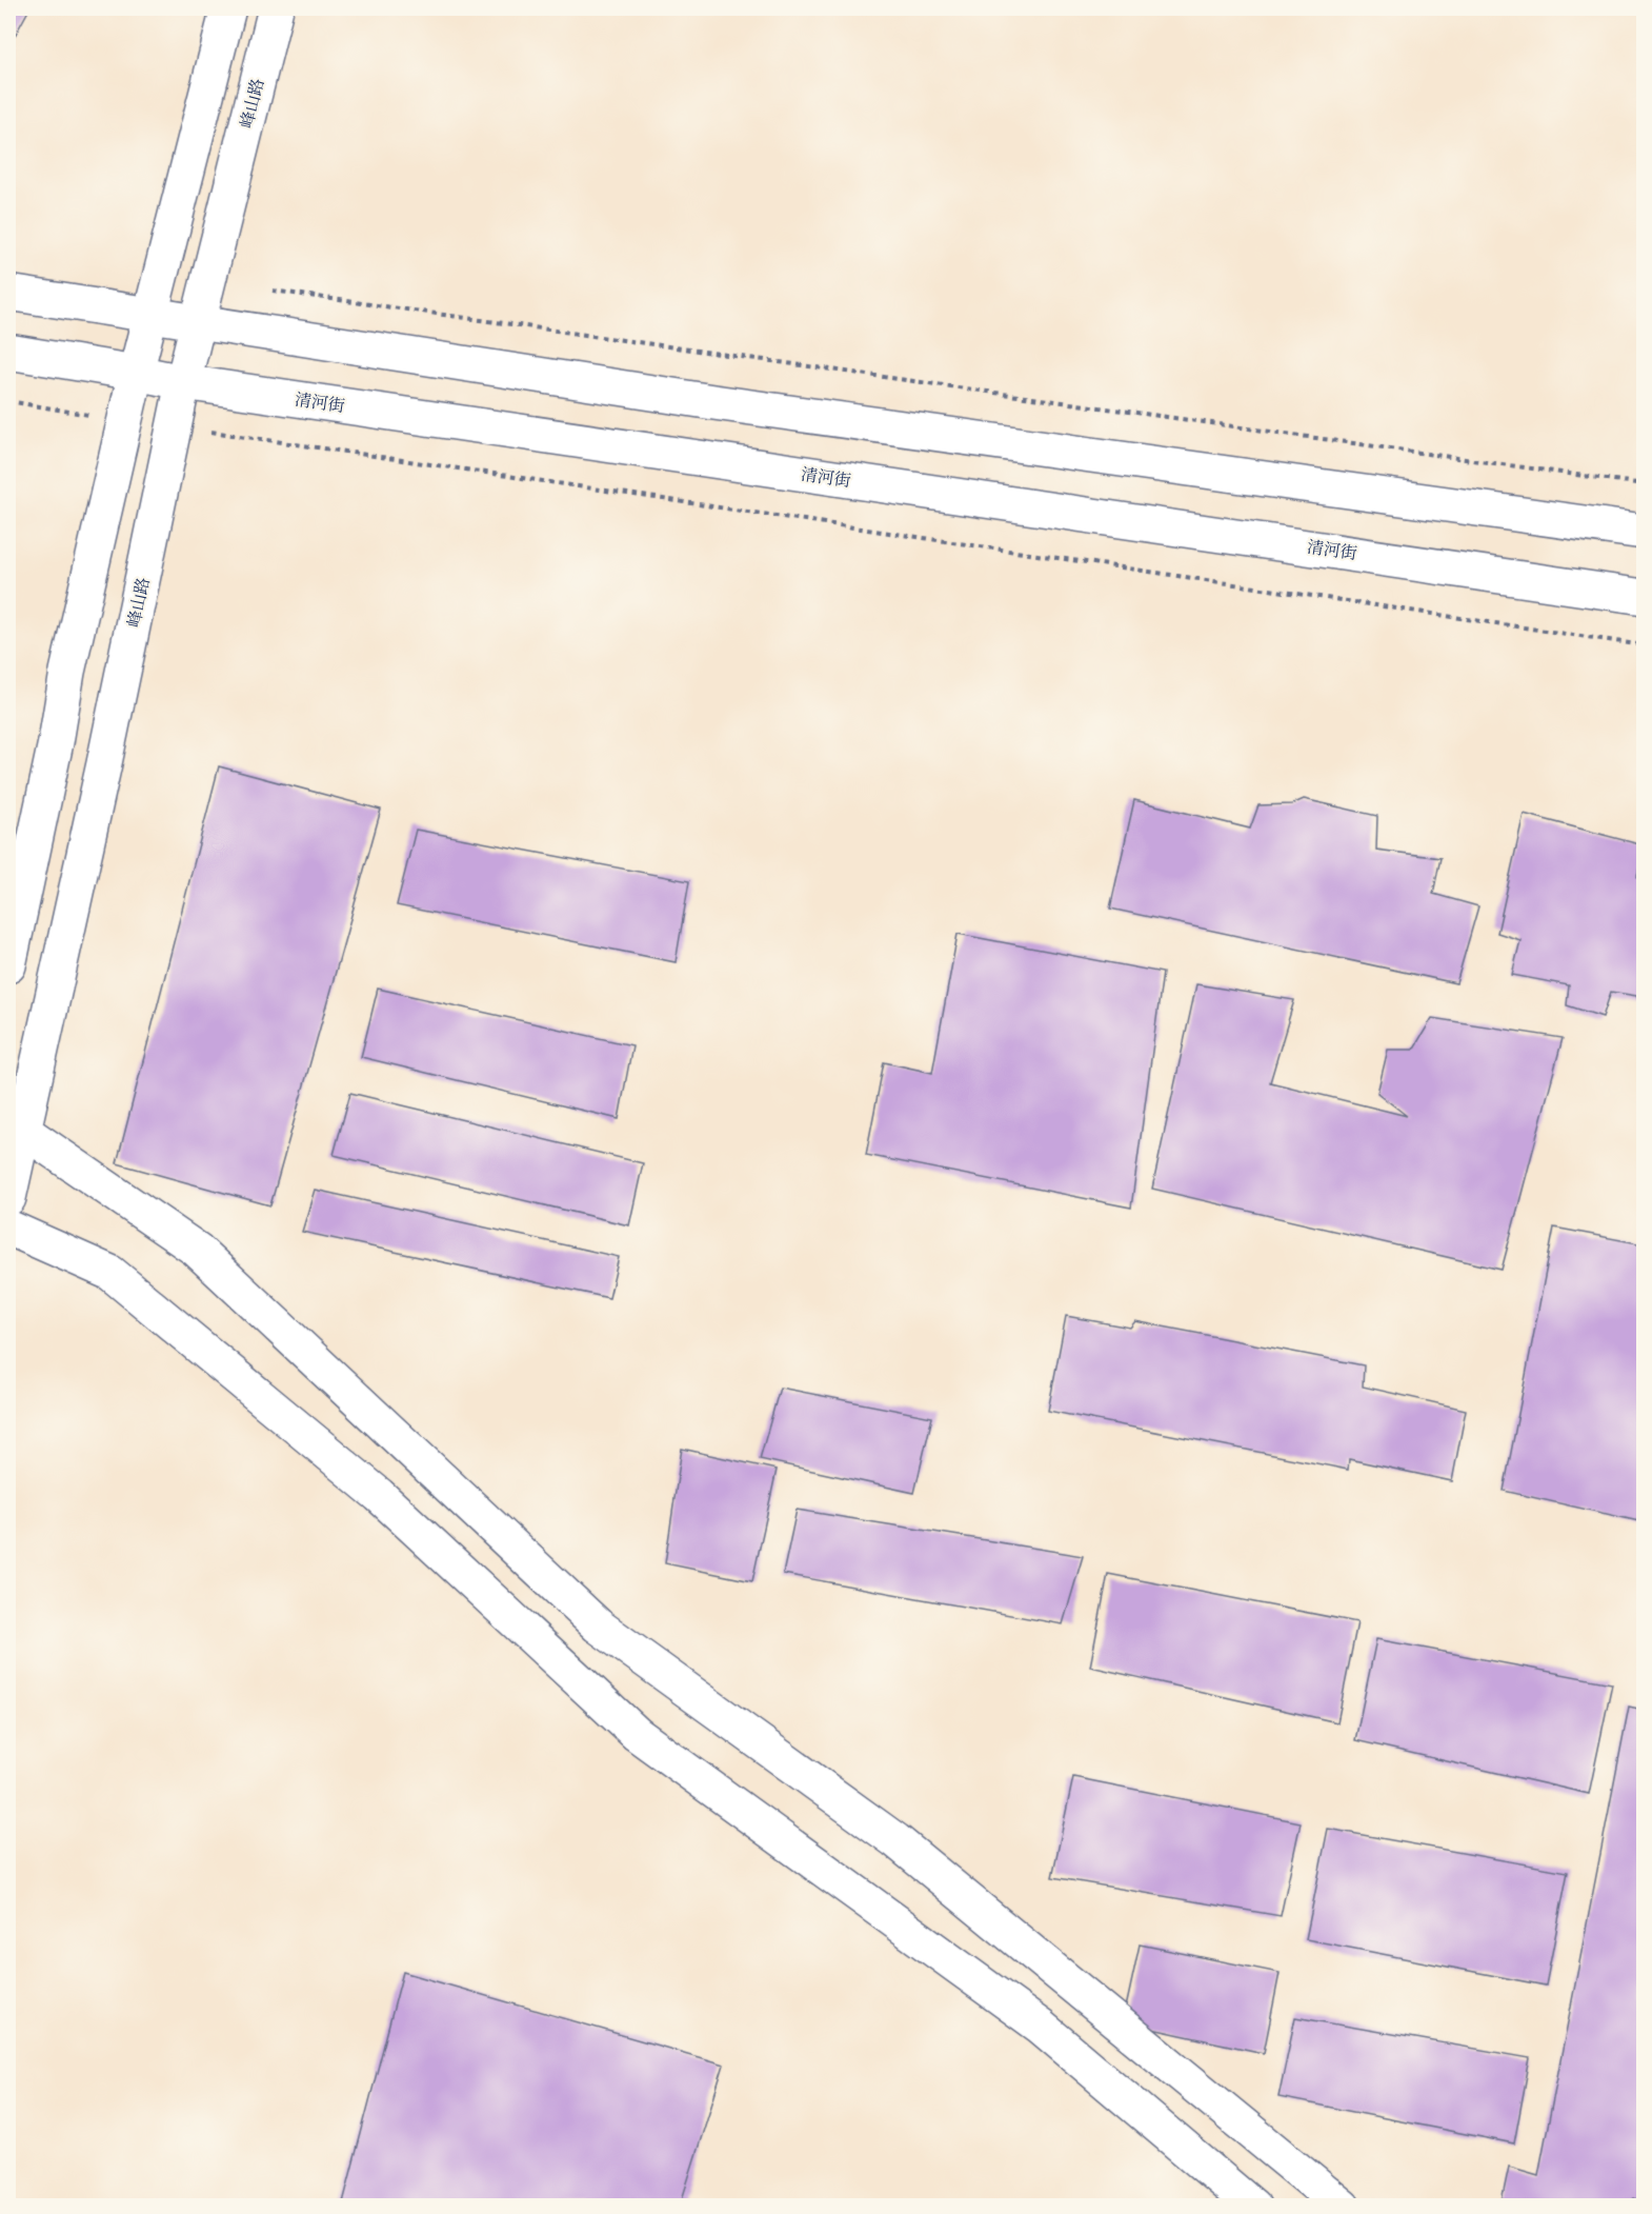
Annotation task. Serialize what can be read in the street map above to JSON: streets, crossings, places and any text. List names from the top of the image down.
{
  "streets": {
    "main road": ["峰山路", "清河街"]
  },
  "crossings": [
    ["峰山路", "清河街"]
  ]
}
